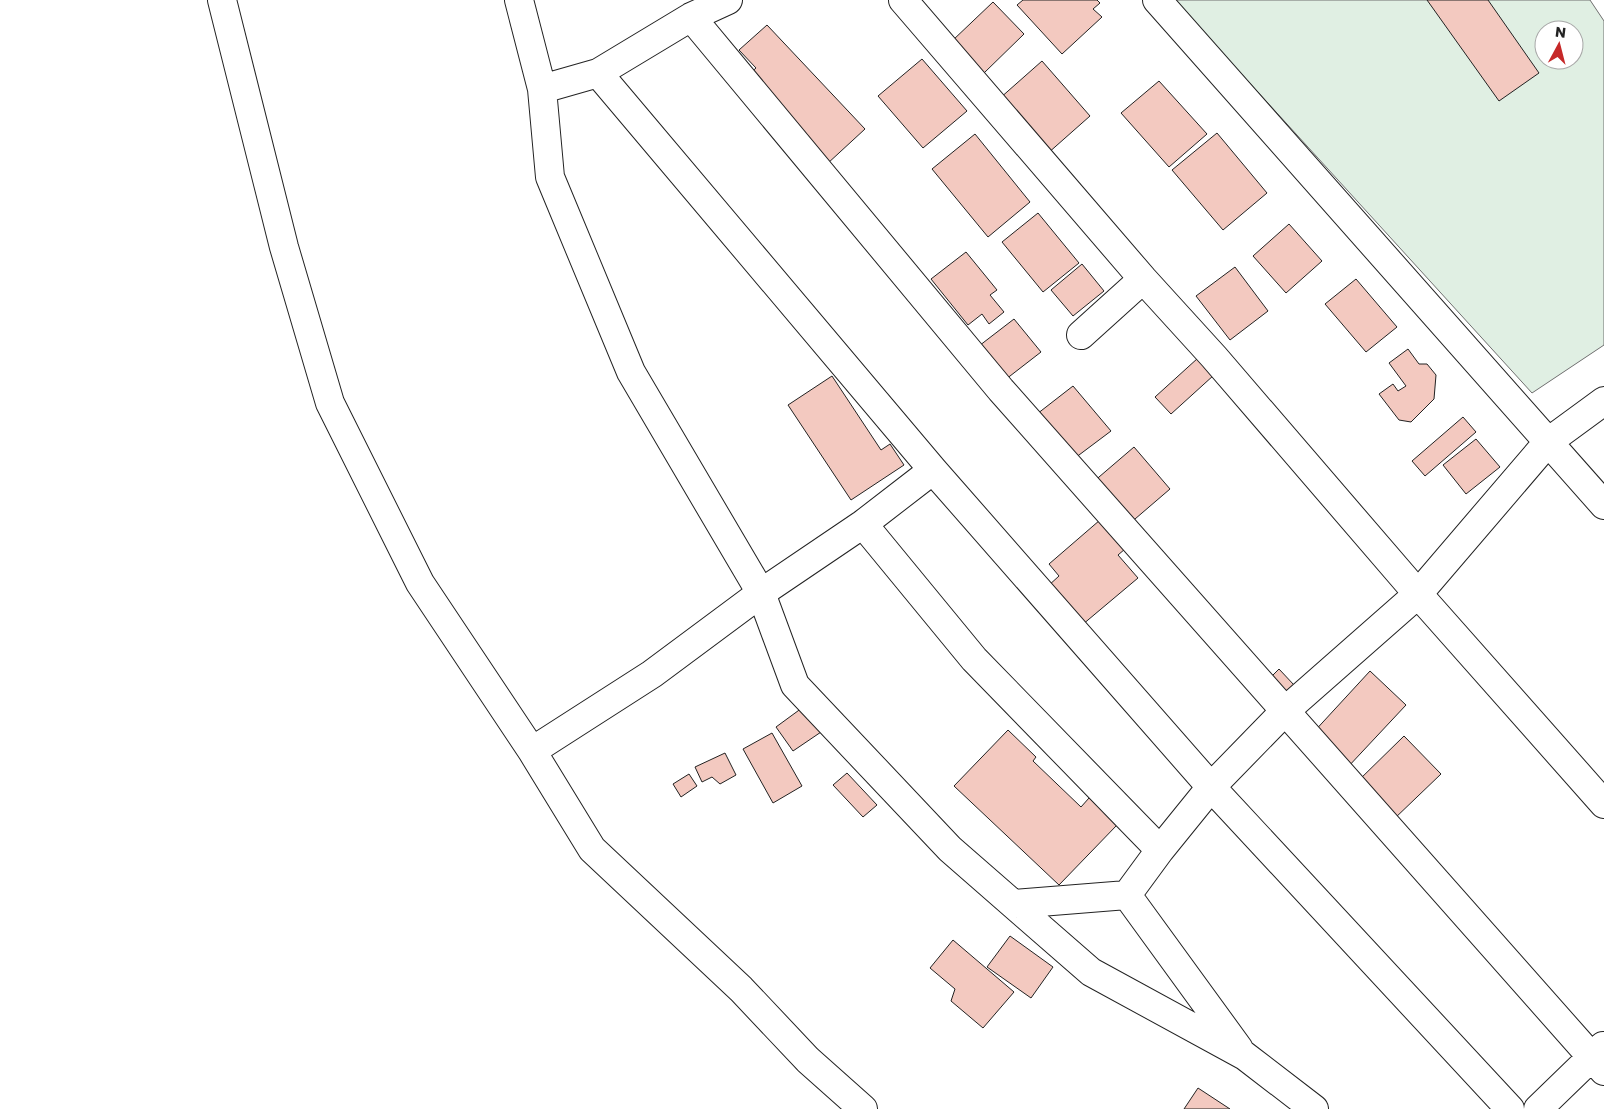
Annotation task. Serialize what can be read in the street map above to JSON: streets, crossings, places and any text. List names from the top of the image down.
{
  "north": "top"
}
